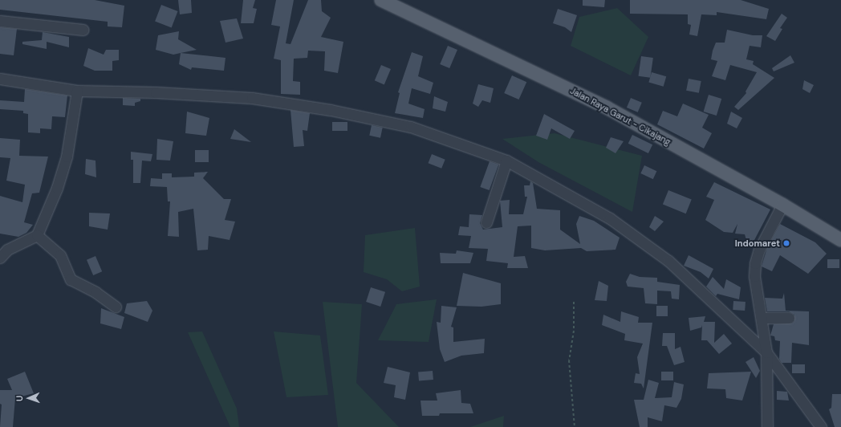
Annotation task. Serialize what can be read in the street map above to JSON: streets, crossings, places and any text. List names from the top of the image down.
{
  "streets": {
    "main road": ["Jalan Raya Garut - Cikajang"]
  },
  "places": ["Indomaret"],
  "north": "left"
}
